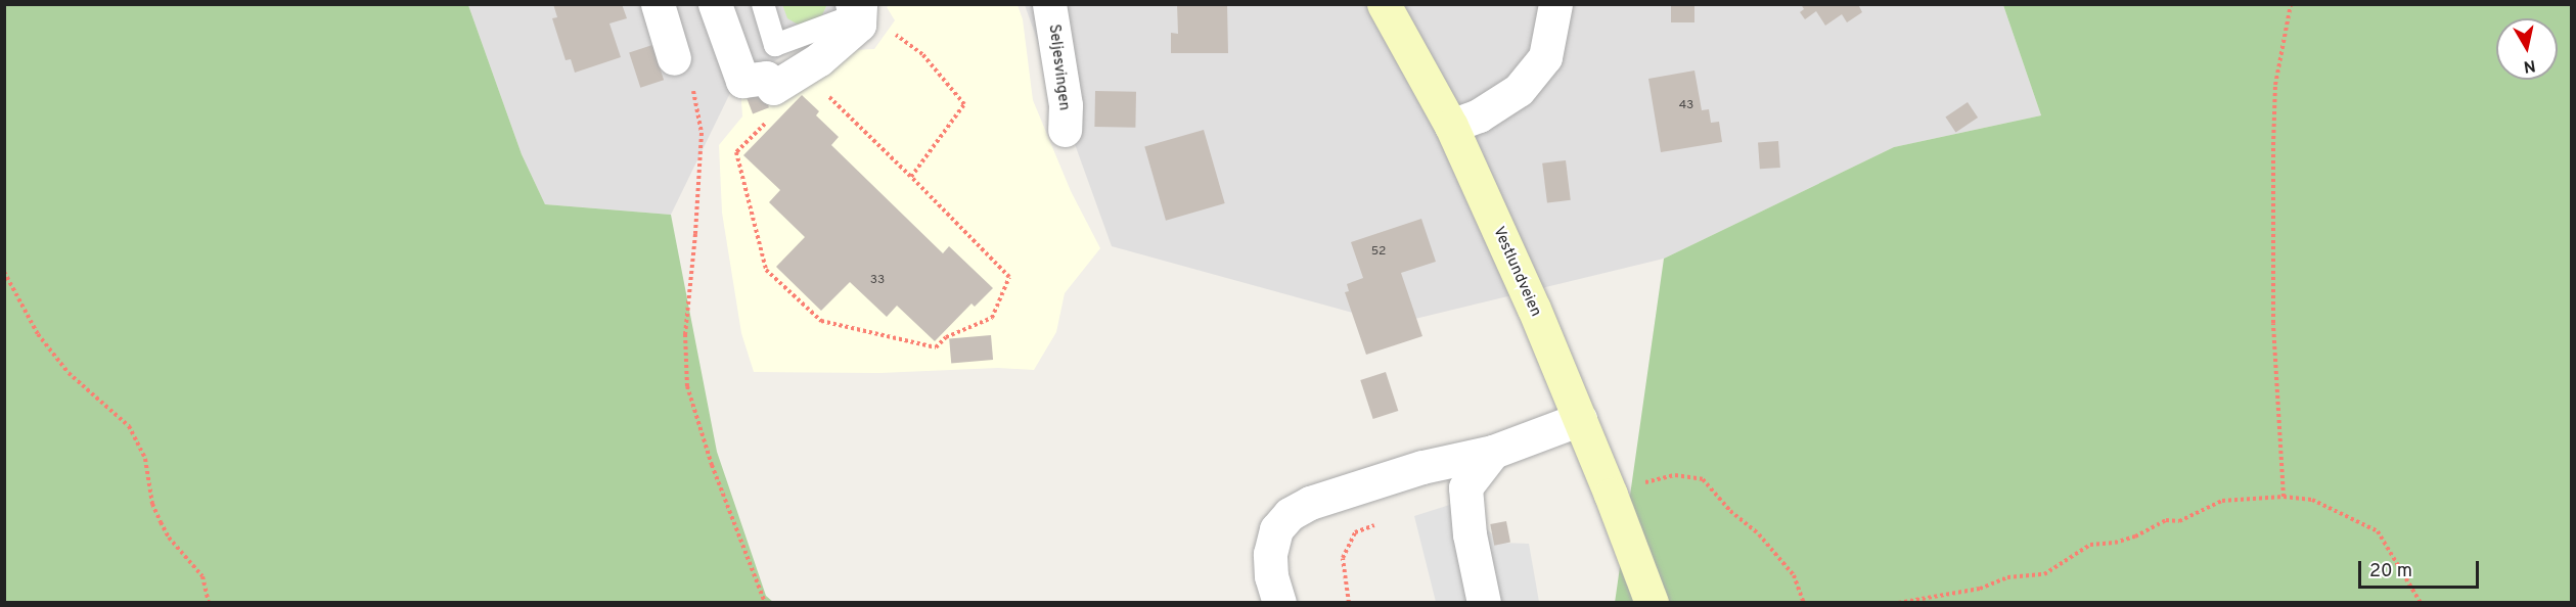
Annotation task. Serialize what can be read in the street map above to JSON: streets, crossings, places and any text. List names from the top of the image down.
{
  "streets": {
    "main road": ["Vestlundveien"],
    "street": ["Seljesvingen"]
  },
  "house_numbers": ["43", "52", "33"],
  "scale_bar": "20 m",
  "north": "bottom"
}
